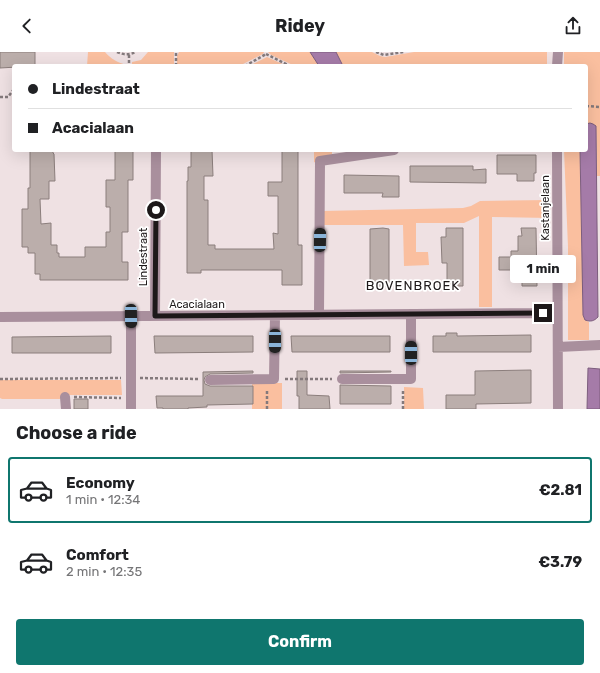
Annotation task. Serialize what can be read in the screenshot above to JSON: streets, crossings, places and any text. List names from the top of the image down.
{
  "streets": {
    "street": ["Kastanjelaan", "Lindestraat", "Acacialaan"]
  },
  "crossings": [
    ["Kastanjelaan", "Acacialaan"],
    ["Lindestraat", "Acacialaan"]
  ],
  "districts": ["BOVENBROEK"],
  "page": {
    "header": "Ridey",
    "banner": ["Lindestraat", "Acacialaan"],
    "bubble": "1 min",
    "heading": "Choose a ride",
    "list": [
      {
        "name": "Economy",
        "note": "1 min · 12:34",
        "value": "€2.81"
      },
      {
        "name": "Comfort",
        "note": "2 min · 12:35",
        "value": "€3.79"
      }
    ],
    "buttons": "Confirm"
  }
}
